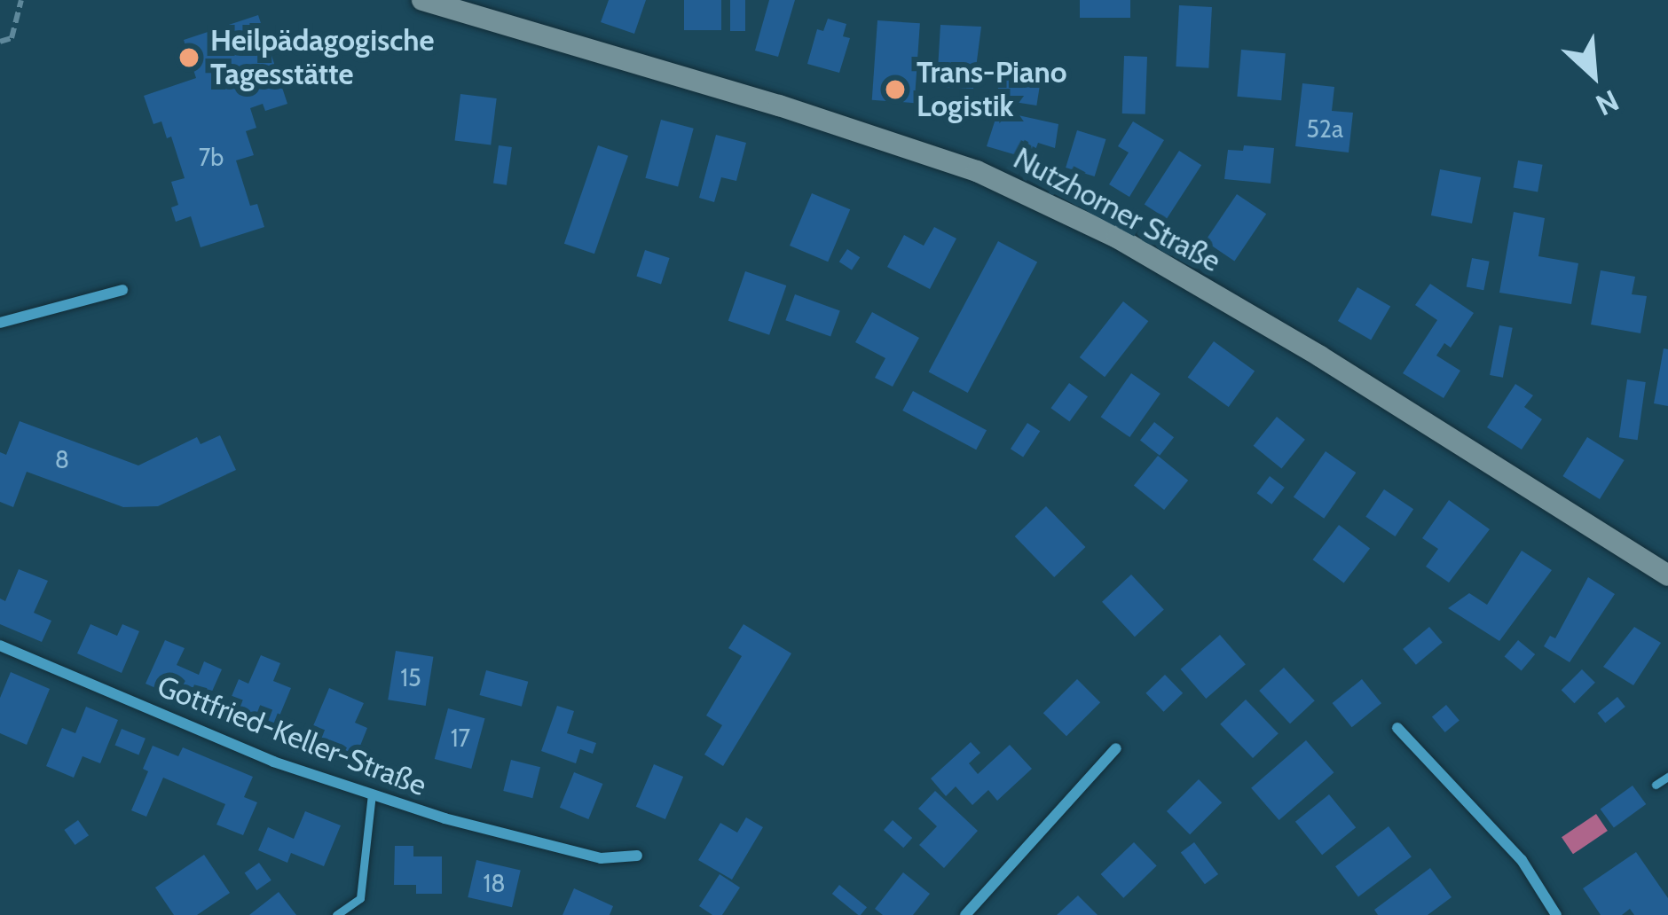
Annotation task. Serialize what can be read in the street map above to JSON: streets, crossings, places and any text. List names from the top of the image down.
{
  "streets": {
    "main road": ["Nutzhorner Straße"],
    "street": ["Gottfried-Keller-Straße"]
  },
  "places": ["Heilpädagogische Tagesstätte", "Trans-Piano Logistik"],
  "house_numbers": [
    "52a",
    "7b",
    "8",
    "15",
    "17",
    "18"
  ],
  "north": "bottom right"
}
